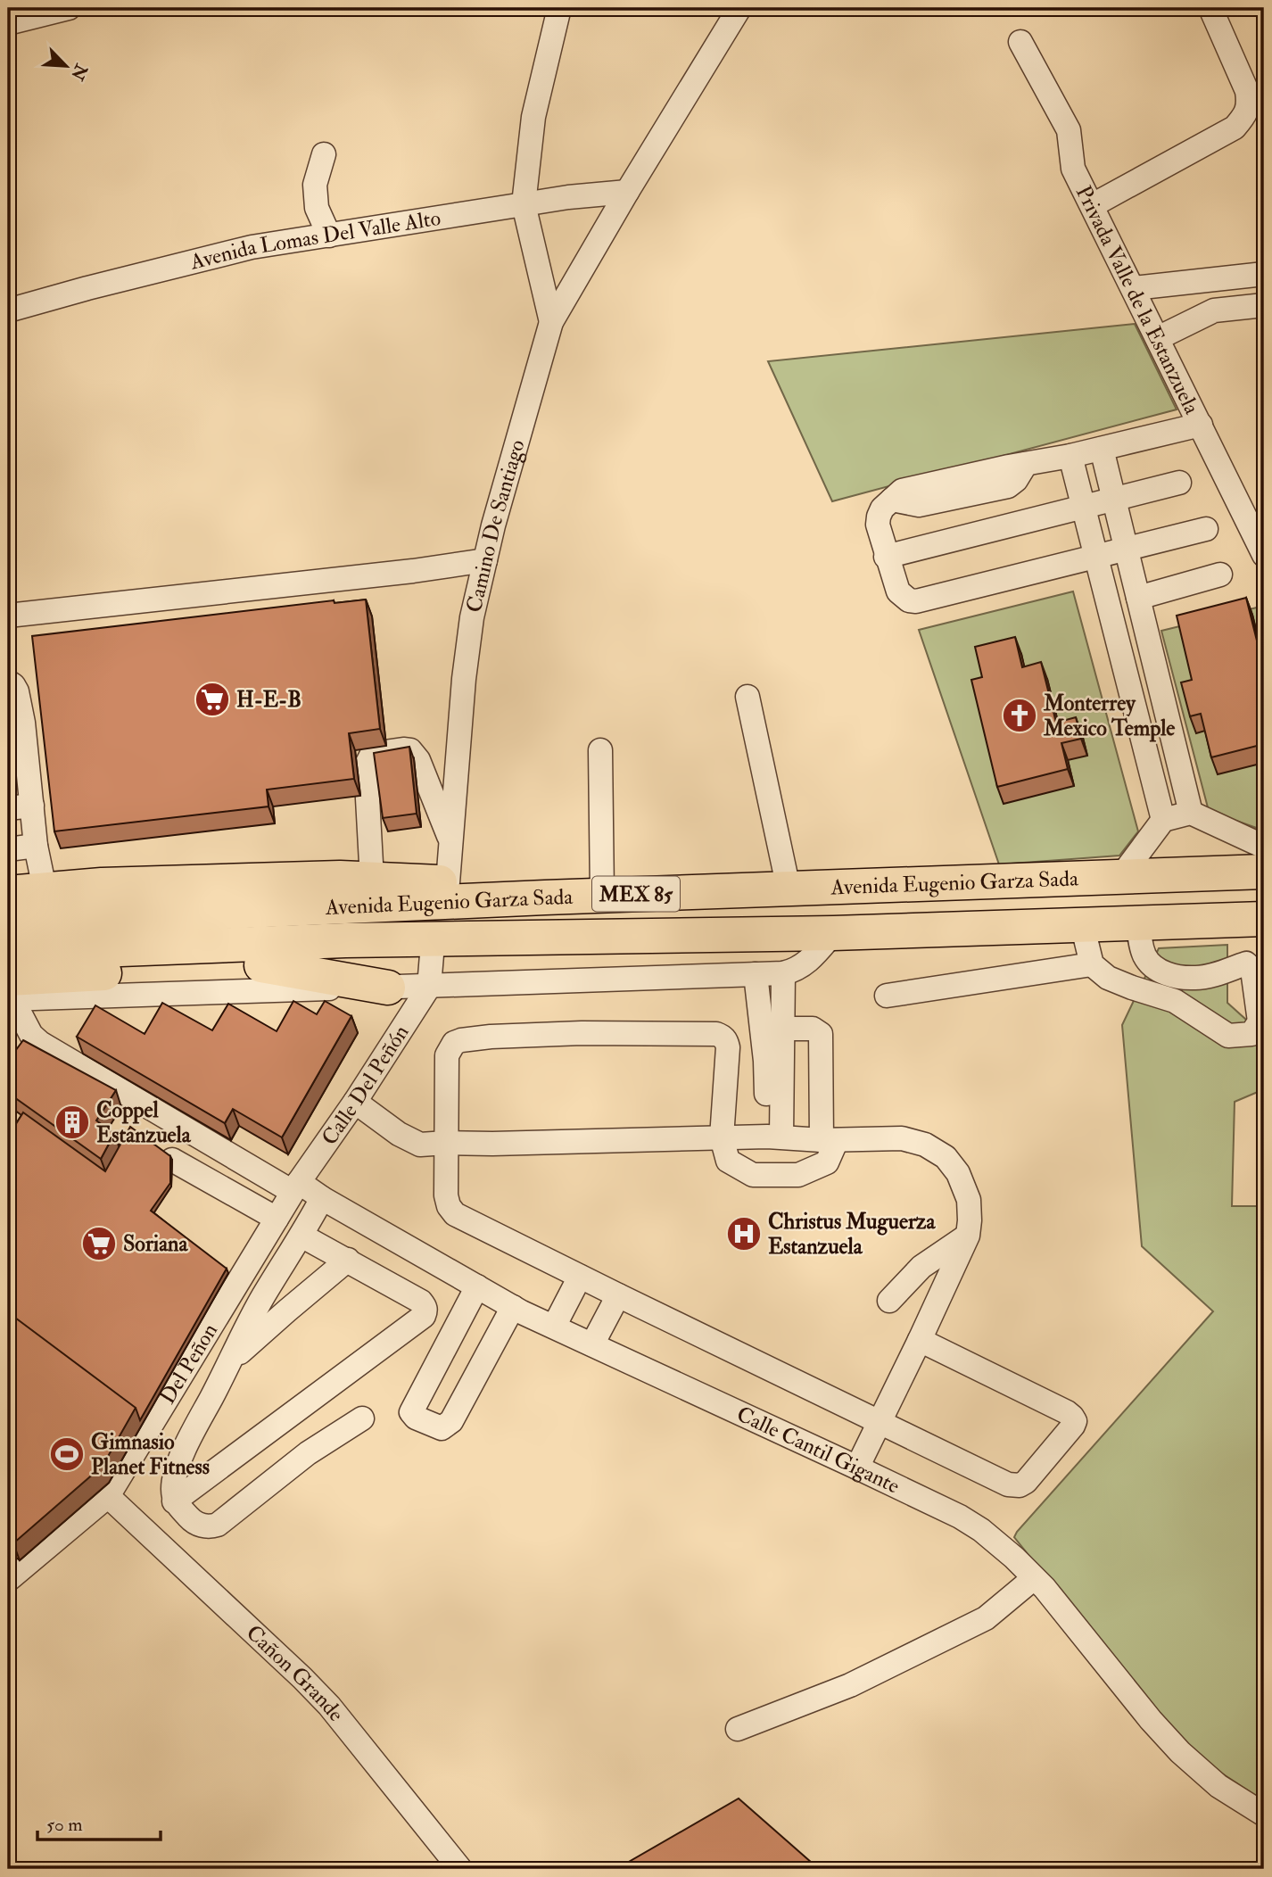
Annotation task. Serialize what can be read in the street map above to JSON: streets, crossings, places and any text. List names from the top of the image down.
{
  "streets": {
    "highway": ["Avenida Eugenio Garza Sada", "MEX 85"],
    "street": [
      "Avenida Lomas Del Valle Alto",
      "Privada Valle de la Estanzuela",
      "Camino De Santiago",
      "Calle Del Peñón",
      "Del Peñon",
      "Calle Cantil Gigante",
      "Cañon Grande"
    ]
  },
  "crossings": [
    ["Avenida Lomas Del Valle Alto", "Camino De Santiago"],
    ["Calle Del Peñón", "Del Peñon"],
    ["Calle Del Peñón", "Calle Cantil Gigante"],
    ["Del Peñon", "Calle Cantil Gigante"],
    ["Del Peñon", "Cañon Grande"]
  ],
  "places": {
    "supermarket": ["H-E-B", "Soriana"],
    "church": ["Monterrey Mexico Temple"],
    "building": ["Coppel Estanzuela"],
    "hospital": ["Christus Muguerza Estanzuela"],
    "sports": ["Gimnasio Planet Fitness"]
  },
  "scale_bar": "50 m",
  "north": "bottom right"
}
